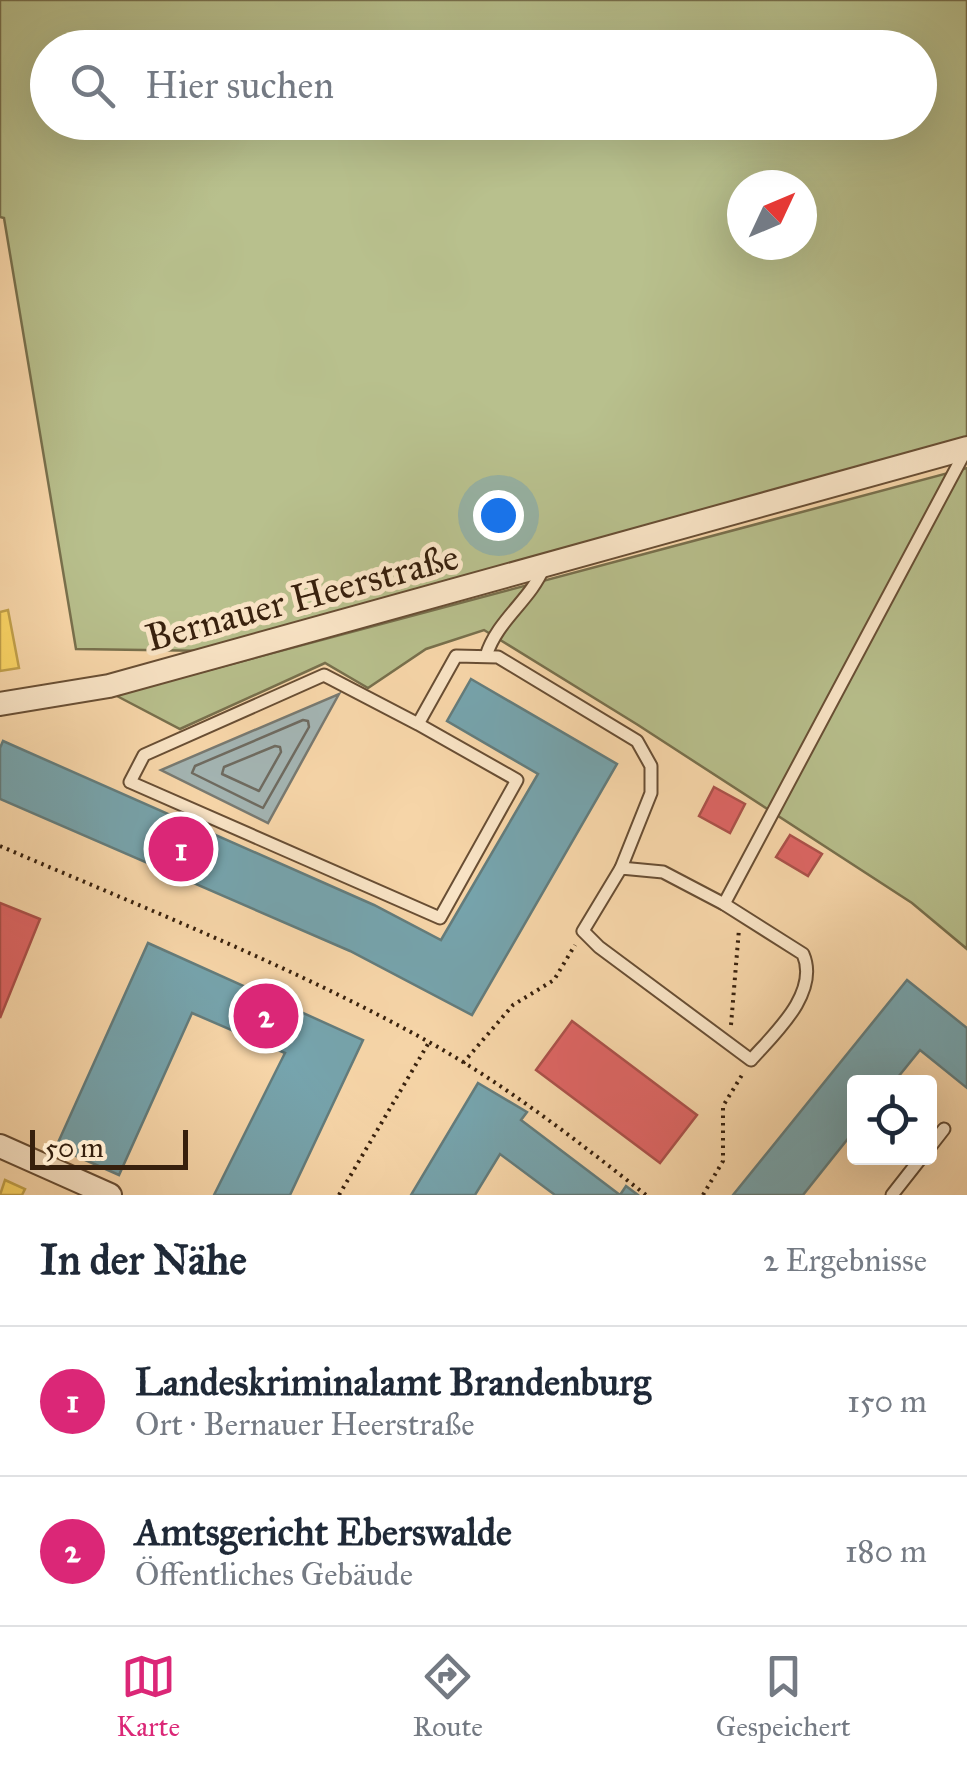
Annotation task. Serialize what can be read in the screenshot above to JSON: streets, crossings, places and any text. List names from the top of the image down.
{
  "streets": {
    "street": ["Bernauer Heerstraße"]
  },
  "scale_bar": "50 m",
  "north": "top right",
  "page": {
    "search": "Hier suchen",
    "pins": ["1", "2"],
    "scale": "50 m",
    "heading": ["In der Nähe", "2 Ergebnisse"],
    "list": [
      {
        "mark": "1",
        "name": "Landeskriminalamt Brandenburg",
        "note": "Ort · Bernauer Heerstraße",
        "value": "150 m"
      },
      {
        "mark": "2",
        "name": "Amtsgericht Eberswalde",
        "note": "Öffentliches Gebäude",
        "value": "180 m"
      }
    ],
    "nav": ["Karte", "Route", "Gespeichert"]
  }
}
